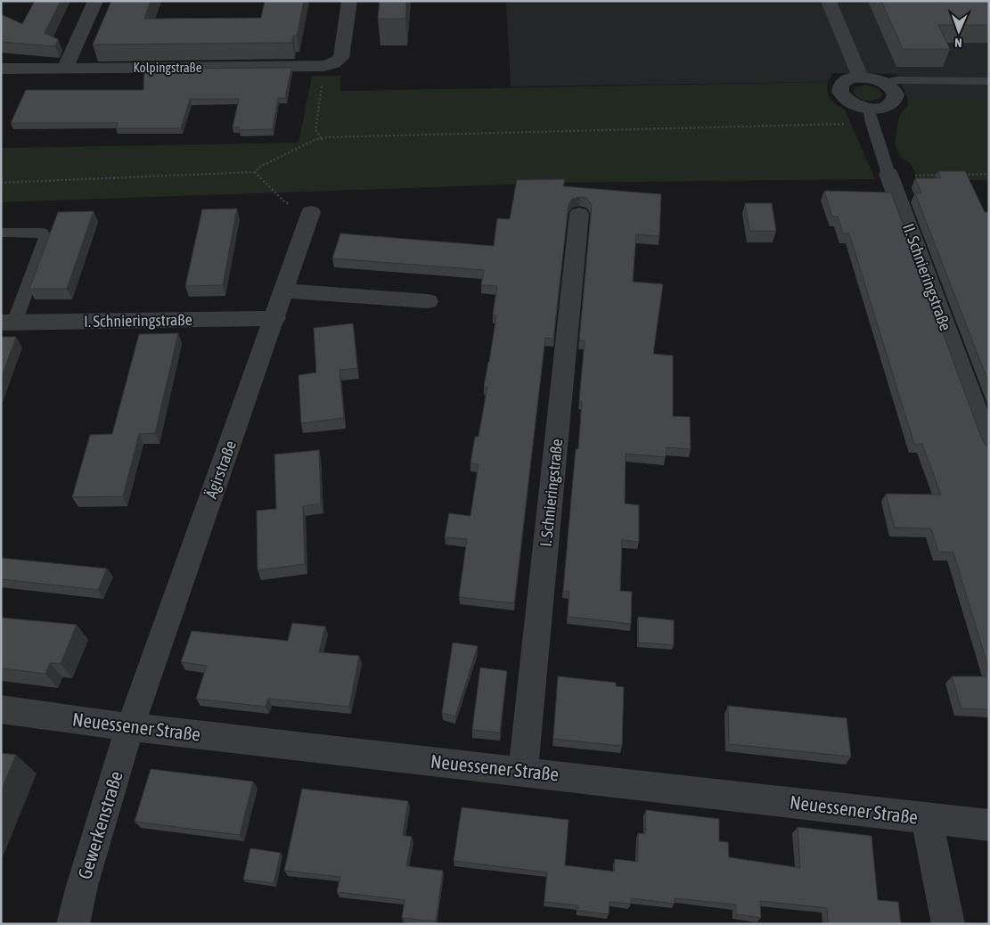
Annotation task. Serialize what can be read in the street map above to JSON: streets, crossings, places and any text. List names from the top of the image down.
{
  "streets": {
    "street": [
      "Kolpingstraße",
      "II. Schnieringstraße",
      "I. Schnieringstraße",
      "Ägirstraße",
      "Neuessener Straße",
      "Gewerkenstraße"
    ]
  },
  "crossings": [
    ["I. Schnieringstraße", "Ägirstraße"],
    ["I. Schnieringstraße", "Neuessener Straße"],
    ["Ägirstraße", "Neuessener Straße"],
    ["Ägirstraße", "Gewerkenstraße"],
    ["Neuessener Straße", "Gewerkenstraße"]
  ],
  "north": "bottom"
}
